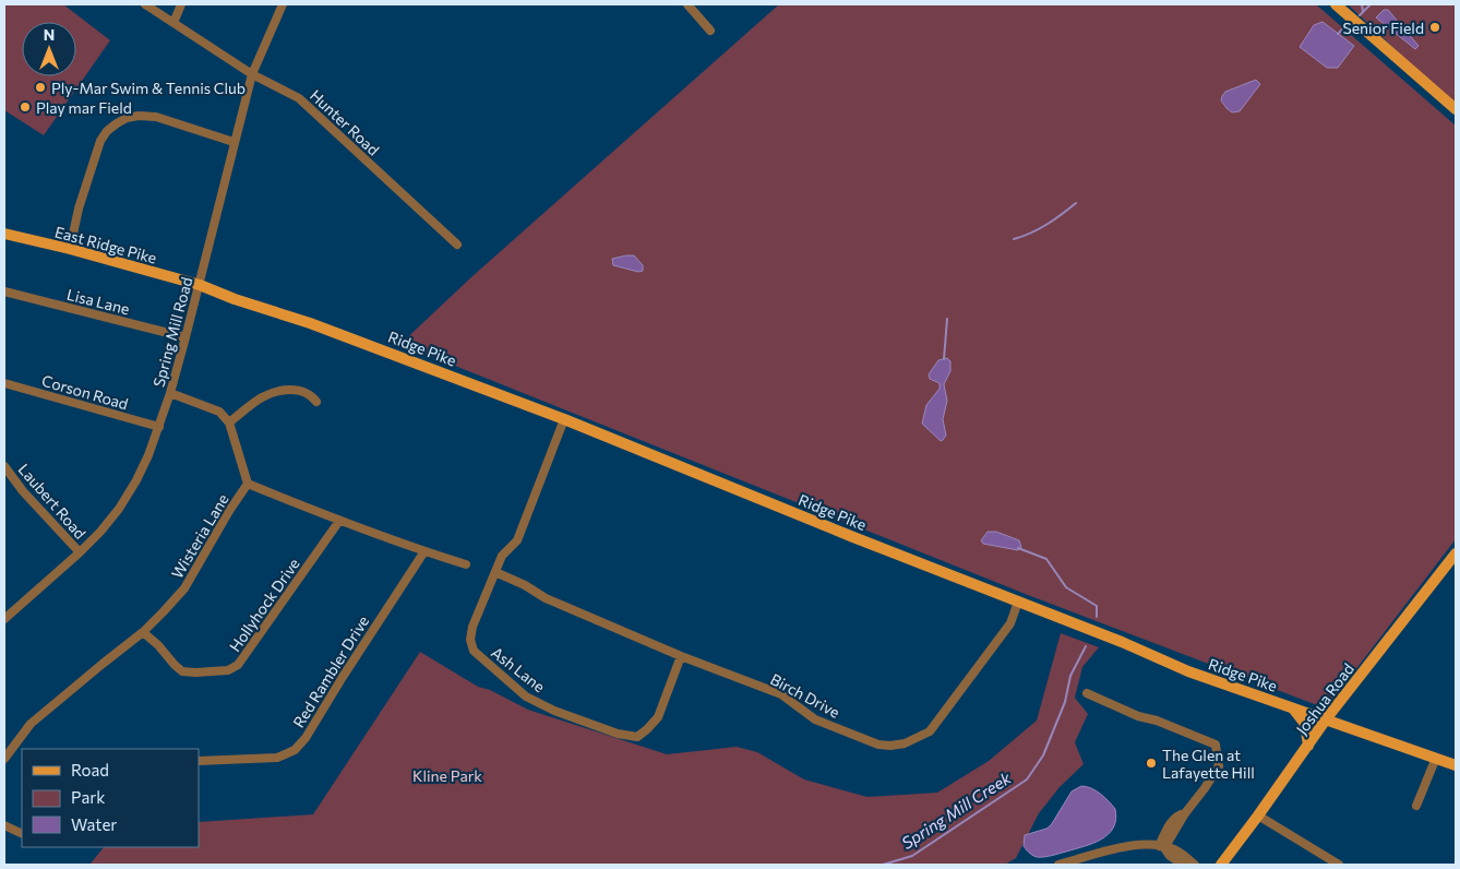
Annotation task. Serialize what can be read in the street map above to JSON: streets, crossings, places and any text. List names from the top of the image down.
{
  "streets": {
    "main road": ["East Ridge Pike", "Ridge Pike", "Joshua Road"],
    "street": [
      "Hunter Road",
      "Lisa Lane",
      "Spring Mill Road",
      "Corson Road",
      "Laubert Road",
      "Wisteria Lane",
      "Hollyhock Drive",
      "Ash Lane",
      "Red Rambler Drive",
      "Birch Drive"
    ]
  },
  "crossings": [
    ["Hunter Road", "Spring Mill Road"],
    ["East Ridge Pike", "Spring Mill Road"],
    ["East Ridge Pike", "Ridge Pike"],
    ["Lisa Lane", "Spring Mill Road"],
    ["Spring Mill Road", "Ridge Pike"],
    ["Spring Mill Road", "Corson Road"],
    ["Spring Mill Road", "Laubert Road"],
    ["Ridge Pike", "Ash Lane"],
    ["Ridge Pike", "Birch Drive"],
    ["Ridge Pike", "Joshua Road"],
    ["Wisteria Lane", "Hollyhock Drive"],
    ["Ash Lane", "Birch Drive"]
  ],
  "water": ["Spring Mill Creek"],
  "parks": ["Kline Park"],
  "places": [
    "Senior Field",
    "Ply-Mar Swim & Tennis Club",
    "Play mar Field",
    "The Glen at Lafayette Hill"
  ],
  "legend": ["Road", "Park", "Water"],
  "north": "top"
}
